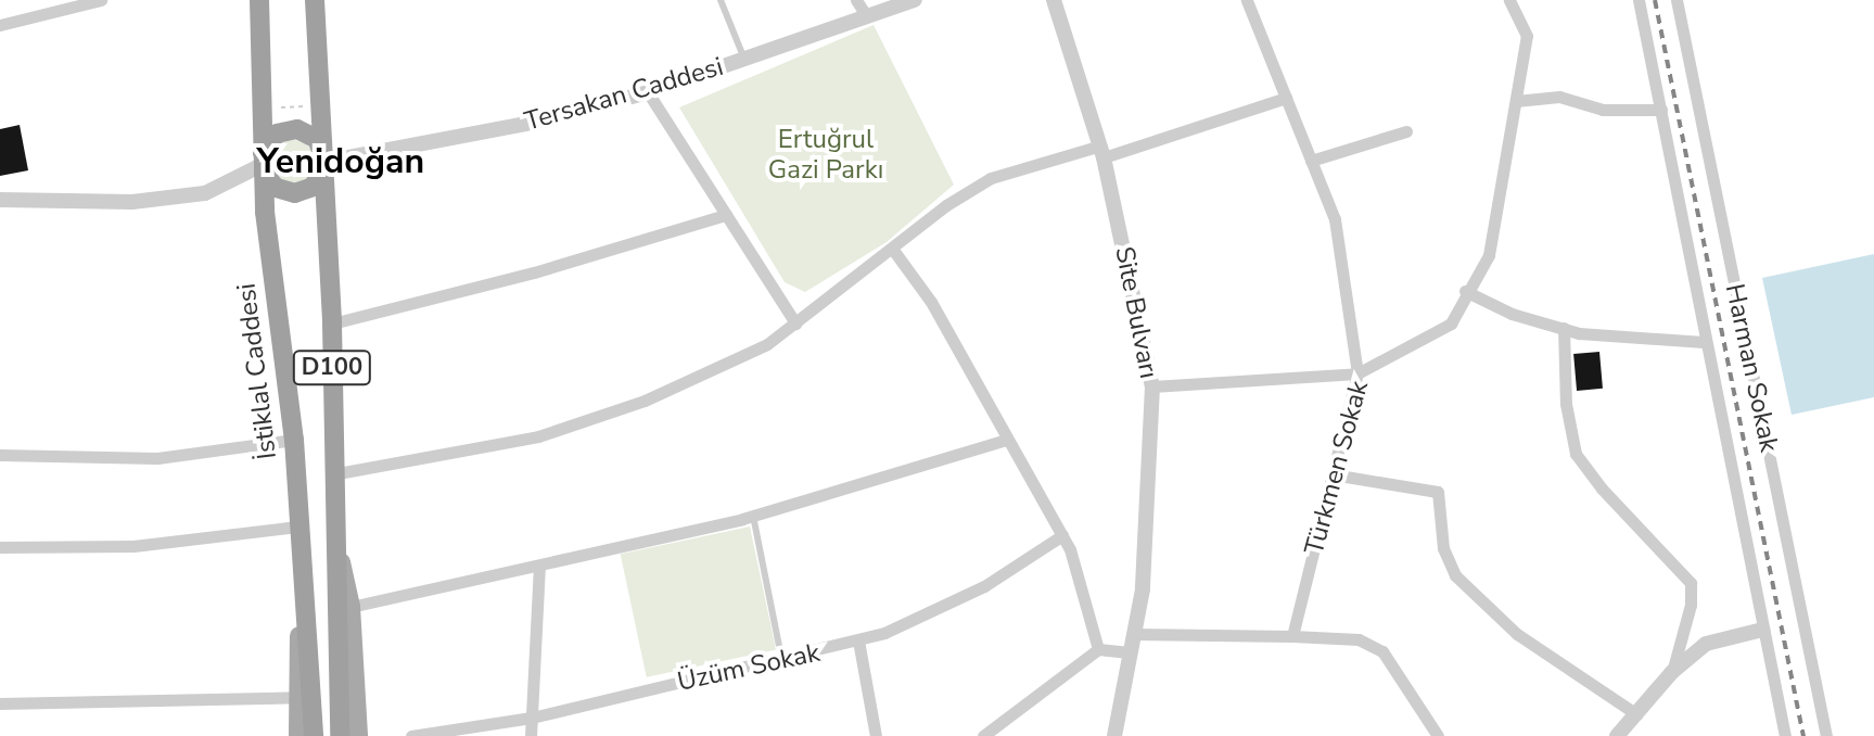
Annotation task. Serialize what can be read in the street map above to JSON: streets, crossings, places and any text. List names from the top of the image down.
{
  "streets": {
    "highway": ["D100", "İstiklal Caddesi"],
    "street": [
      "Tersakan Caddesi",
      "Site Bulvarı",
      "Harman Sokak",
      "Türkmen Sokak",
      "Üzüm Sokak"
    ]
  },
  "crossings": [
    ["Tersakan Caddesi", "D100"],
    ["Tersakan Caddesi", "İstiklal Caddesi"],
    ["D100", "İstiklal Caddesi"]
  ],
  "districts": ["Yenidoğan"],
  "parks": ["Ertuğrul Gazi Parkı"]
}
